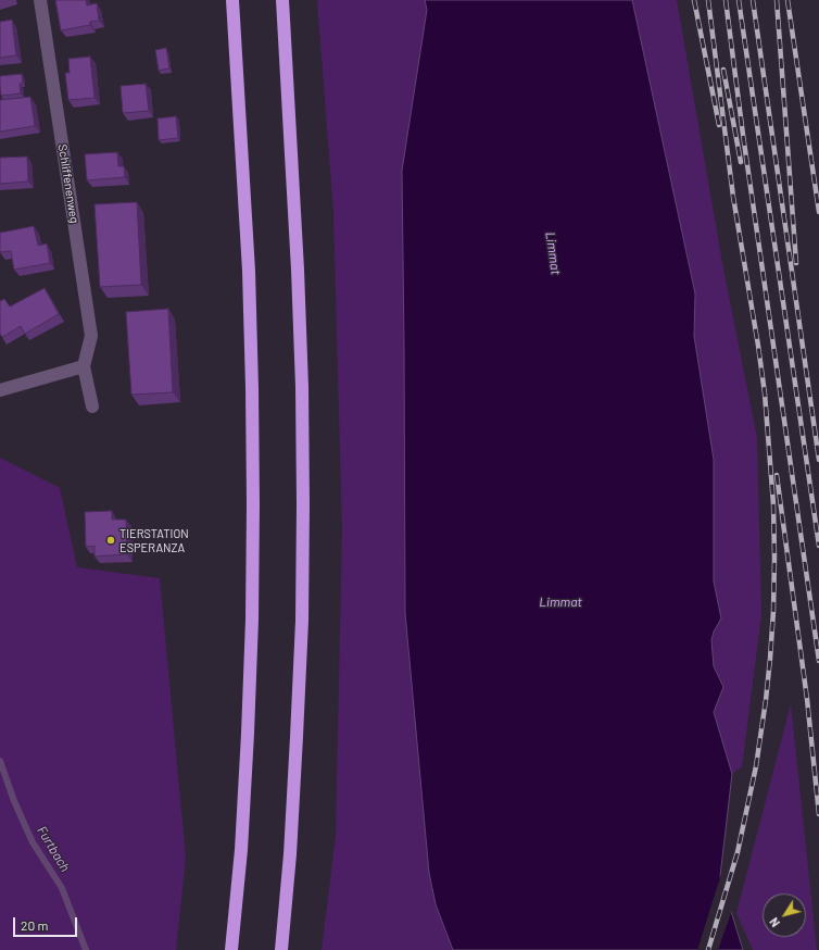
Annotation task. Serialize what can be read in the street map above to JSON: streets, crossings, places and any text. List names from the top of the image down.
{
  "streets": {
    "street": ["Schliffenenweg"]
  },
  "water": ["Limmat", "Furtbach"],
  "places": ["TIERSTATION ESPERANZA"],
  "scale_bar": "20 m",
  "north": "bottom left"
}
